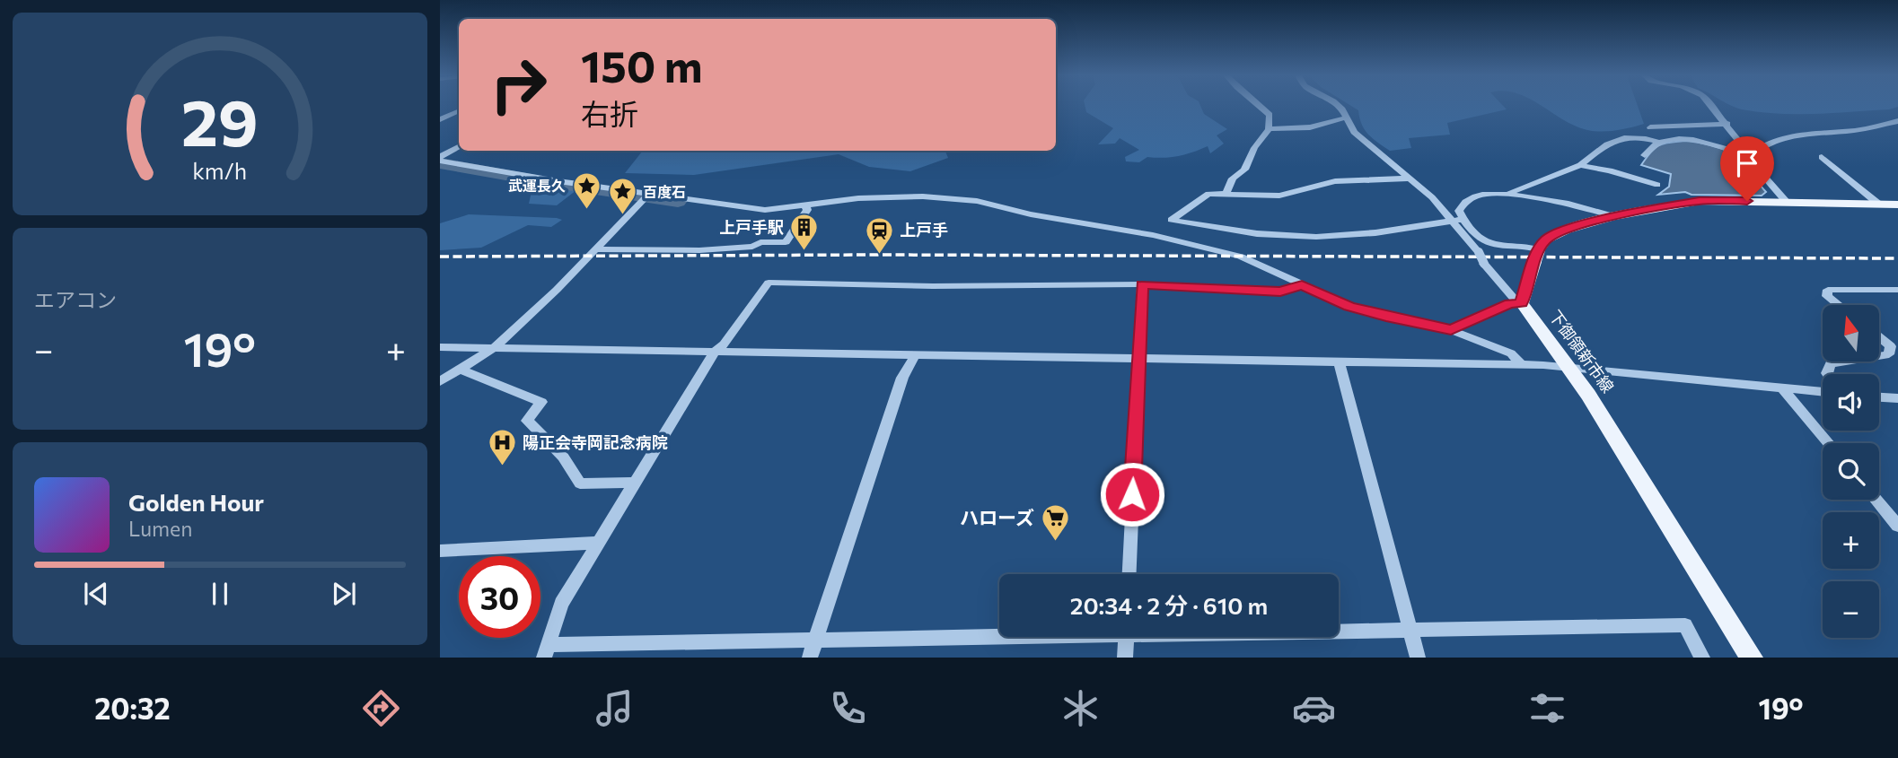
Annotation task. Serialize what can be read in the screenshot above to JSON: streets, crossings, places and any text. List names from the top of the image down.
{
  "streets": {
    "main road": ["下御領新市線"]
  },
  "places": {
    "place": ["武運長久", "百度石"],
    "building": ["上戸手駅"],
    "station": ["上戸手"],
    "hospital": ["陽正会寺岡記念病院"],
    "supermarket": ["ハローズ"]
  },
  "north": "top",
  "page": {
    "turn": ["150 m", "右折"],
    "tile": "エアコン",
    "map_buttons": ["+", "−"],
    "heat": ["−", "19°", "+"],
    "song": ["Golden Hour", "Lumen"],
    "limit": "30",
    "trip": "20:34 · 2 分 · 610 m",
    "tabs": ["20:32", "19°"],
    "gauge": ["29", "km/h"]
  }
}
